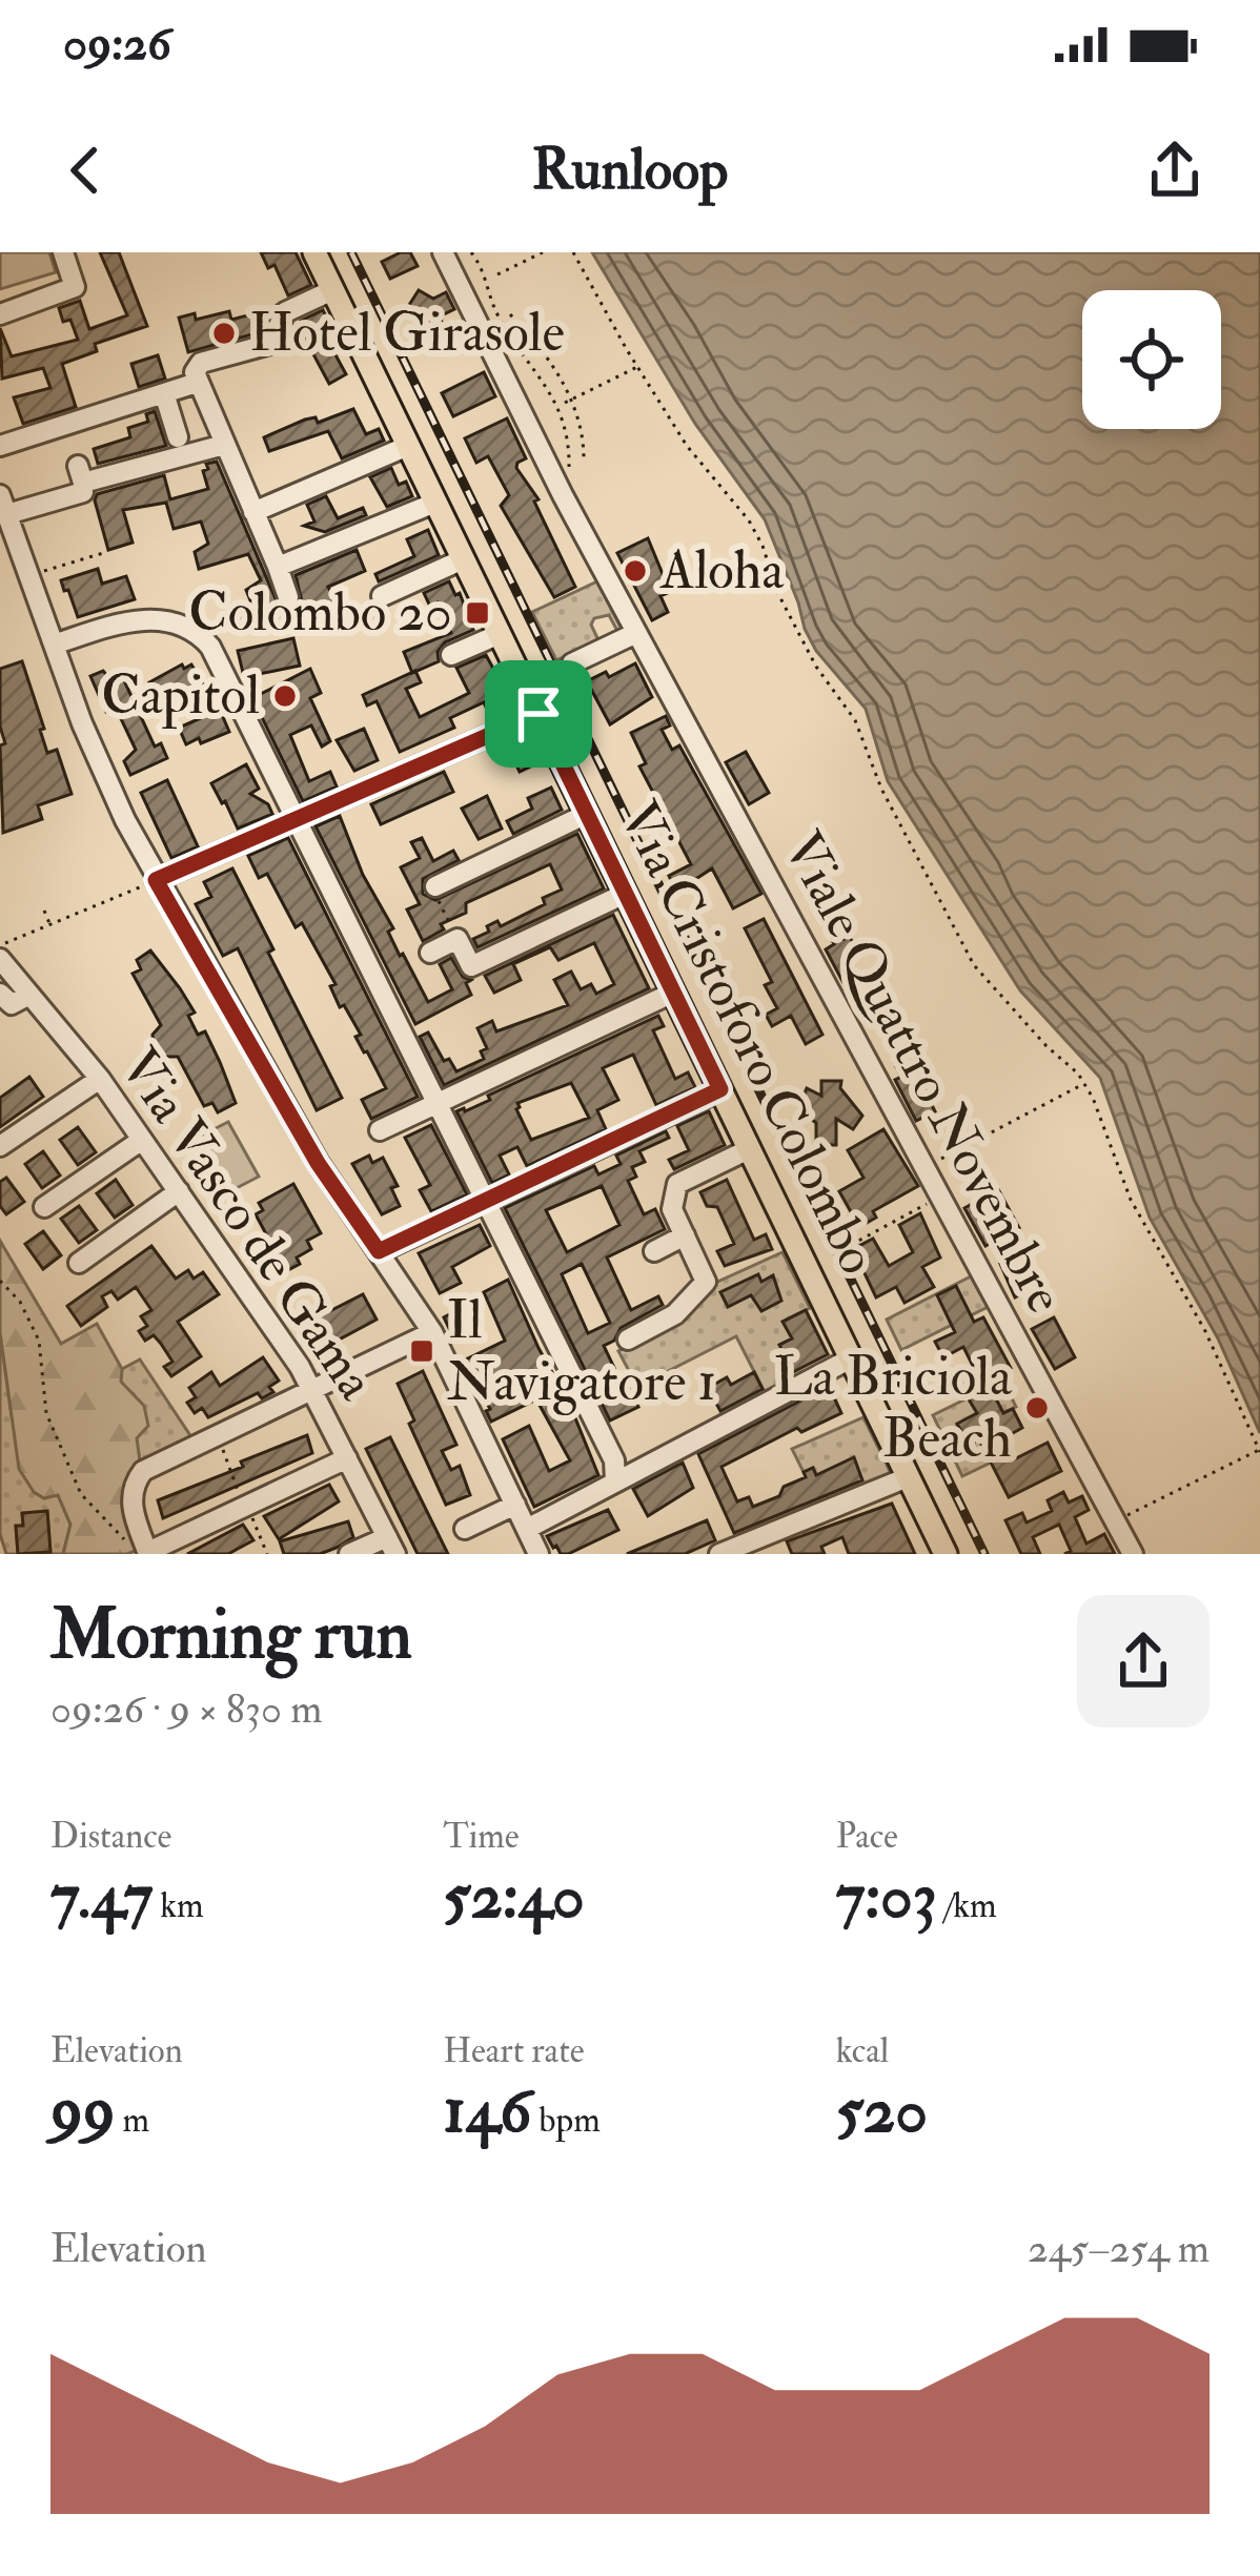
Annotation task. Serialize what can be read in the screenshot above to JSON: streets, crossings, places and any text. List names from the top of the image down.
{
  "streets": {
    "main road": ["Via Cristoforo Colombo"],
    "street": ["Viale Quattro Novembre", "Via Vasco de Gama"]
  },
  "places": {
    "other": [
      "Hotel Girasole",
      "Aloha",
      "Capitol",
      "La Briciola Beach"
    ],
    "transit": ["Colombo 20", "Il Navigatore 1"]
  },
  "page": {
    "status": "09:26",
    "header": "Runloop",
    "heading": ["Morning run", "09:26 · 9 × 830 m"],
    "stats": [
      ["Distance", "7.47 km"],
      ["Time", "52:40"],
      ["Pace", "7:03 /km"],
      ["Elevation", "99 m"],
      ["Heart rate", "146 bpm"],
      ["kcal", "520"]
    ],
    "chart": ["Elevation", "245–254 m"]
  }
}
